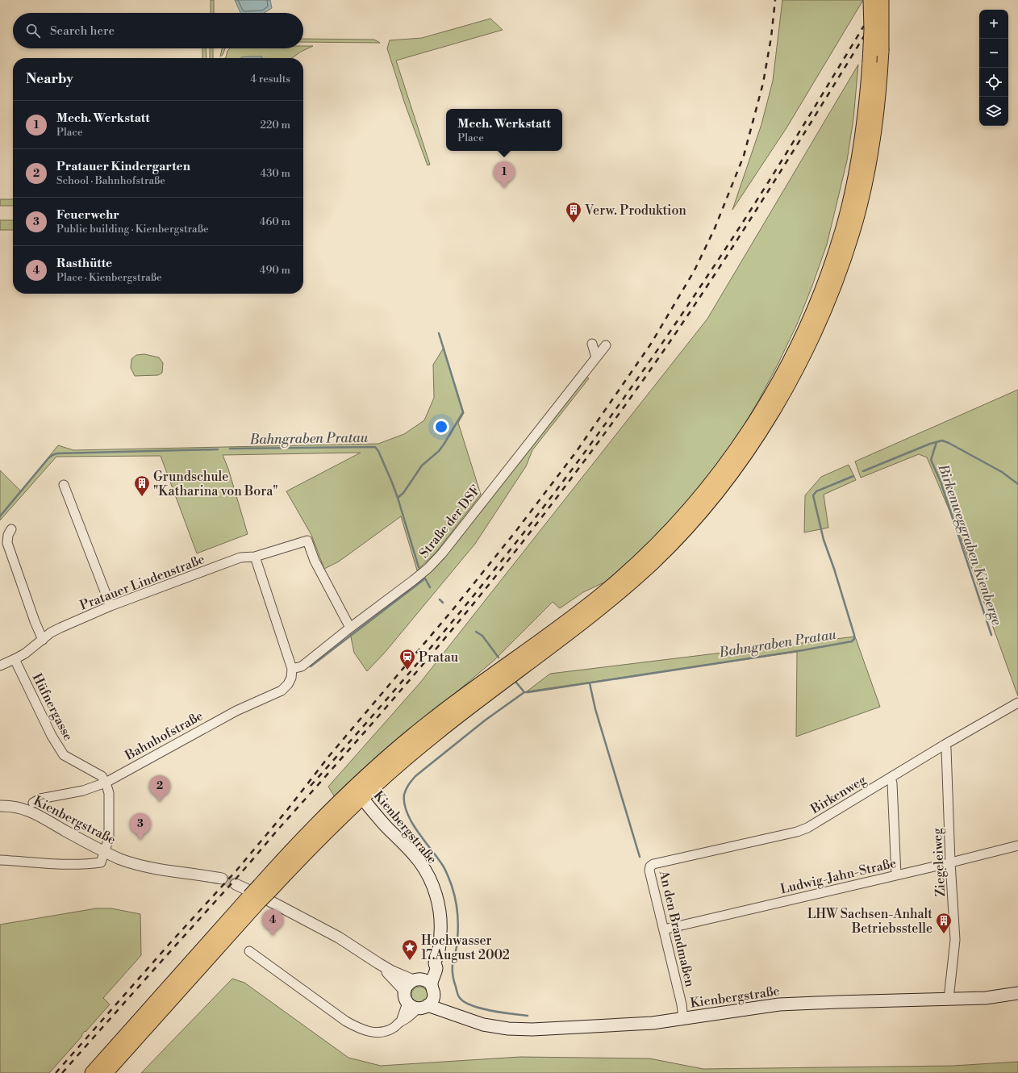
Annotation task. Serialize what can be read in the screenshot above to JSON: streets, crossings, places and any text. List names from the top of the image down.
{
  "streets": {
    "main road": ["Kienbergstraße"],
    "street": [
      "Straße der DSF",
      "Pratauer Lindenstraße",
      "Hüfnergasse",
      "Bahnhofstraße",
      "Birkenweg",
      "Ziegeleiweg",
      "Ludwig-Jahn-Straße",
      "An den Brandmaßen"
    ]
  },
  "crossings": [
    ["Straße der DSF", "Pratauer Lindenstraße"],
    ["Straße der DSF", "Bahnhofstraße"],
    ["Pratauer Lindenstraße", "Hüfnergasse"],
    ["Hüfnergasse", "Bahnhofstraße"],
    ["Birkenweg", "Ziegeleiweg"],
    ["Birkenweg", "An den Brandmaßen"],
    ["Kienbergstraße", "Ziegeleiweg"],
    ["Kienbergstraße", "An den Brandmaßen"],
    ["Ziegeleiweg", "Ludwig-Jahn-Straße"],
    ["Ludwig-Jahn-Straße", "An den Brandmaßen"]
  ],
  "water": ["Bahngraben Pratau", "Birkenweggraben Kienberge"],
  "places": {
    "building": ["Verw. Produktion", "Grundschule \"Katharina von Bora\"", "LHW Sachsen-Anhalt Betriebsstelle"],
    "station": ["Pratau"],
    "place": ["Hochwasser 17.August 2002"]
  },
  "page": {
    "map_buttons": ["+", "−"],
    "search": "Search here",
    "heading": ["Nearby", "4 results"],
    "list": [
      {
        "mark": "1",
        "name": "Mech. Werkstatt",
        "note": "Place",
        "value": "220 m"
      },
      {
        "mark": "2",
        "name": "Pratauer Kindergarten",
        "note": "School · Bahnhofstraße",
        "value": "430 m"
      },
      {
        "mark": "3",
        "name": "Feuerwehr",
        "note": "Public building · Kienbergstraße",
        "value": "460 m"
      },
      {
        "mark": "4",
        "name": "Rasthütte",
        "note": "Place · Kienbergstraße",
        "value": "490 m"
      }
    ],
    "popup": ["Mech. Werkstatt", "Place"],
    "pins": [
      "1",
      "2",
      "3",
      "4"
    ]
  }
}
